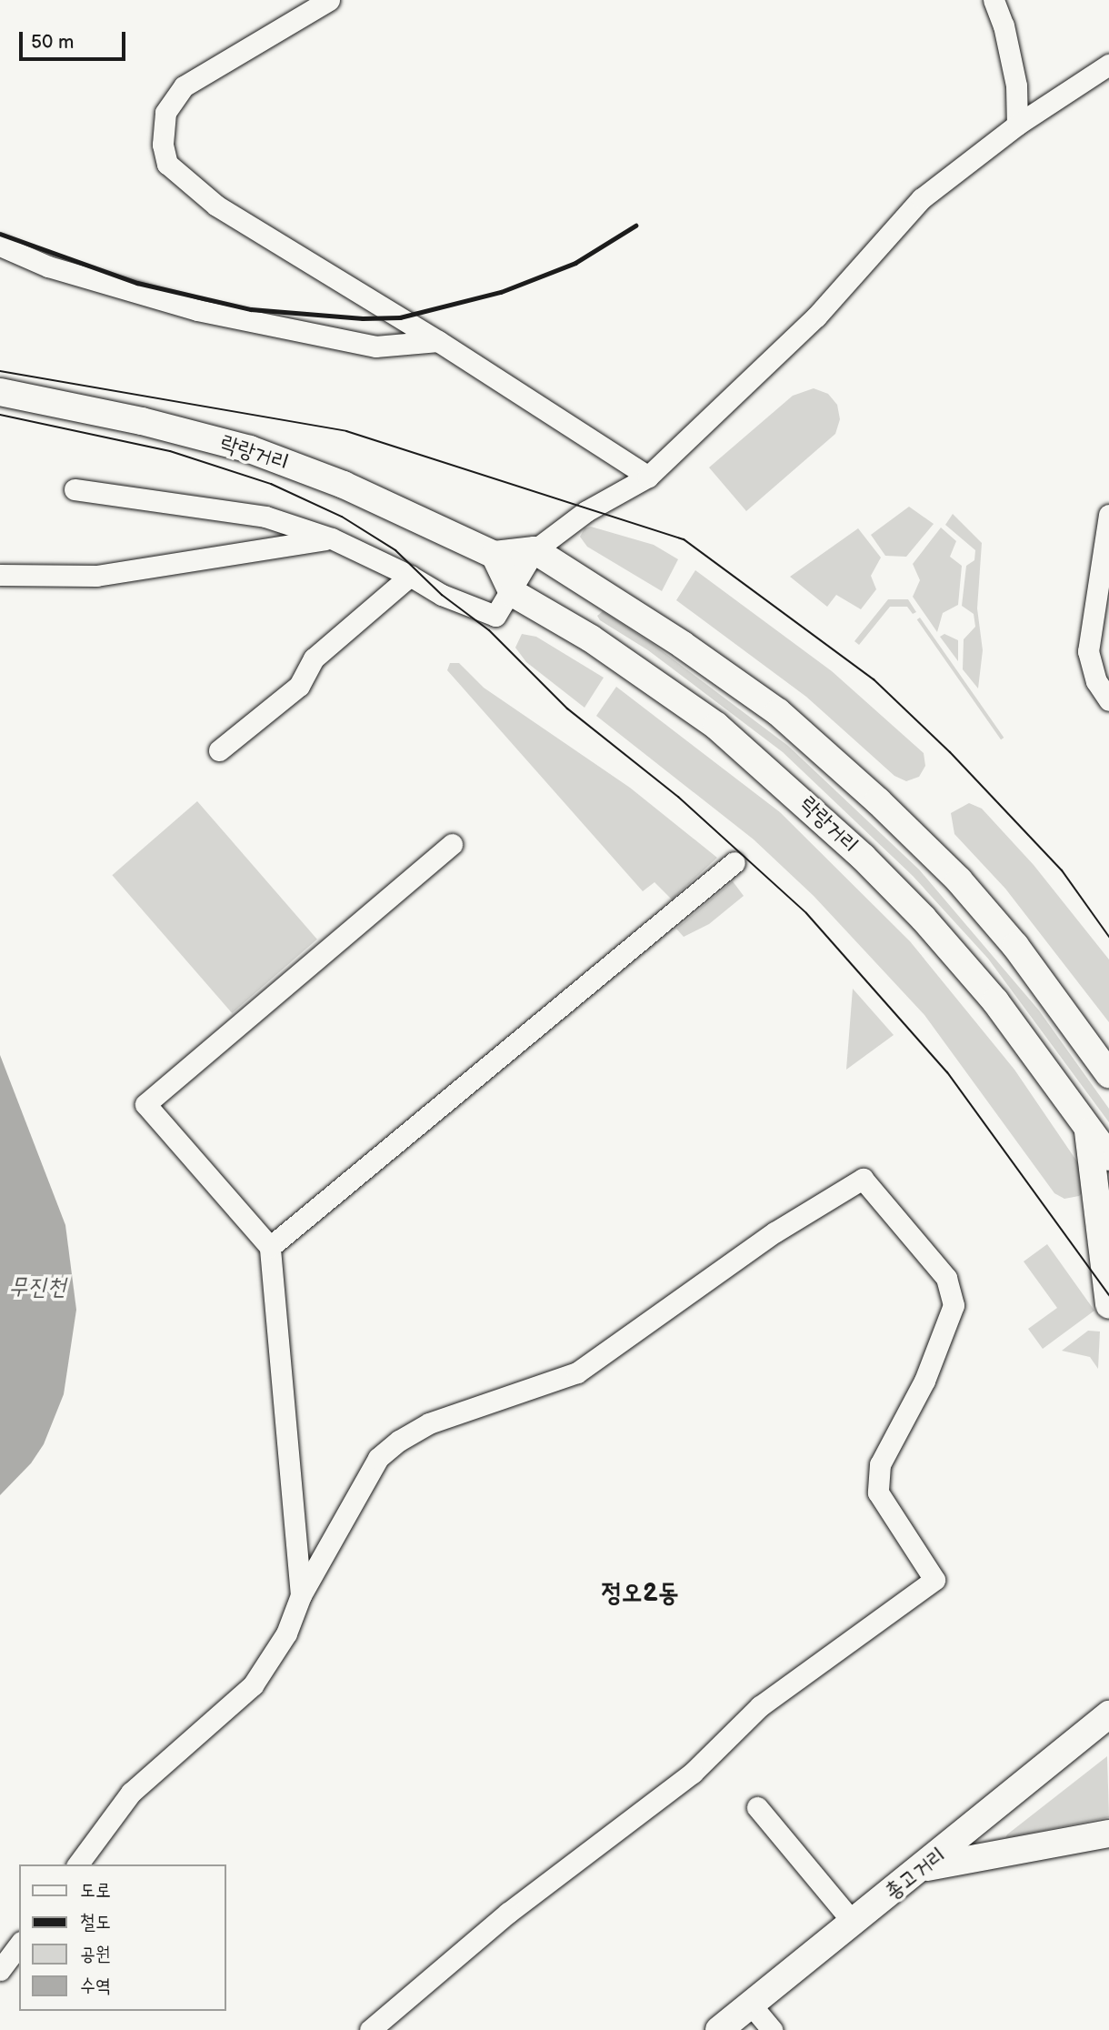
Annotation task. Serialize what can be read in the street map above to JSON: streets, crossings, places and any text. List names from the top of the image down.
{
  "streets": {
    "main road": ["락랑거리", "총고거리"]
  },
  "districts": ["정오2동"],
  "water": ["무진천"],
  "legend": [
    "도로",
    "철도",
    "공원",
    "수역"
  ],
  "scale_bar": "50 m"
}
